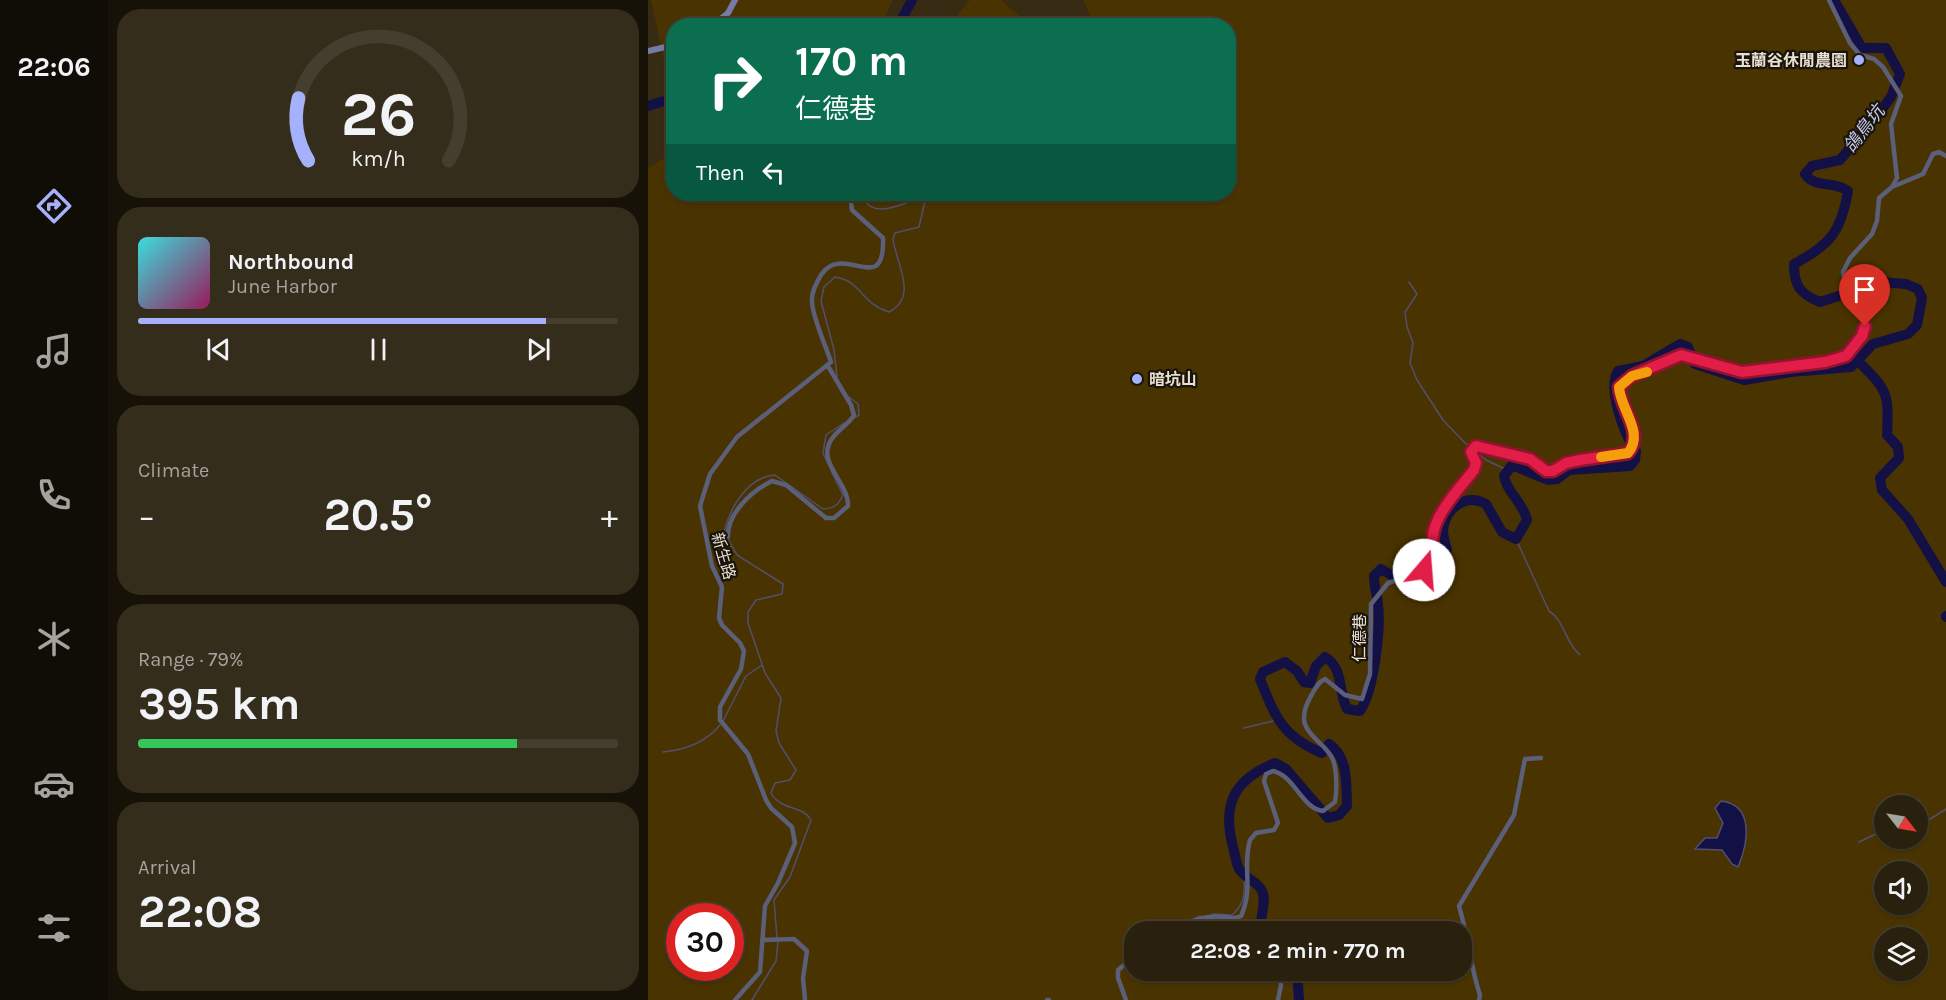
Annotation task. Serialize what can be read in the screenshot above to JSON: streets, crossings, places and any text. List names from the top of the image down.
{
  "streets": {
    "street": ["新生路", "仁德巷"]
  },
  "water": ["鴿鳥坑"],
  "places": ["玉蘭谷休閒農園", "暗坑山"],
  "north": "bottom right",
  "page": {
    "tabs": "22:06",
    "turn": ["170 m", "仁德巷"],
    "then": "Then",
    "song": ["Northbound", "June Harbor"],
    "tile": [
      "Climate",
      ["Range · 79%", "395 km"],
      ["Arrival", "22:08"]
    ],
    "heat": ["−", "20.5°", "+"],
    "limit": "30",
    "trip": "22:08 · 2 min · 770 m",
    "gauge": ["26", "km/h"]
  }
}
